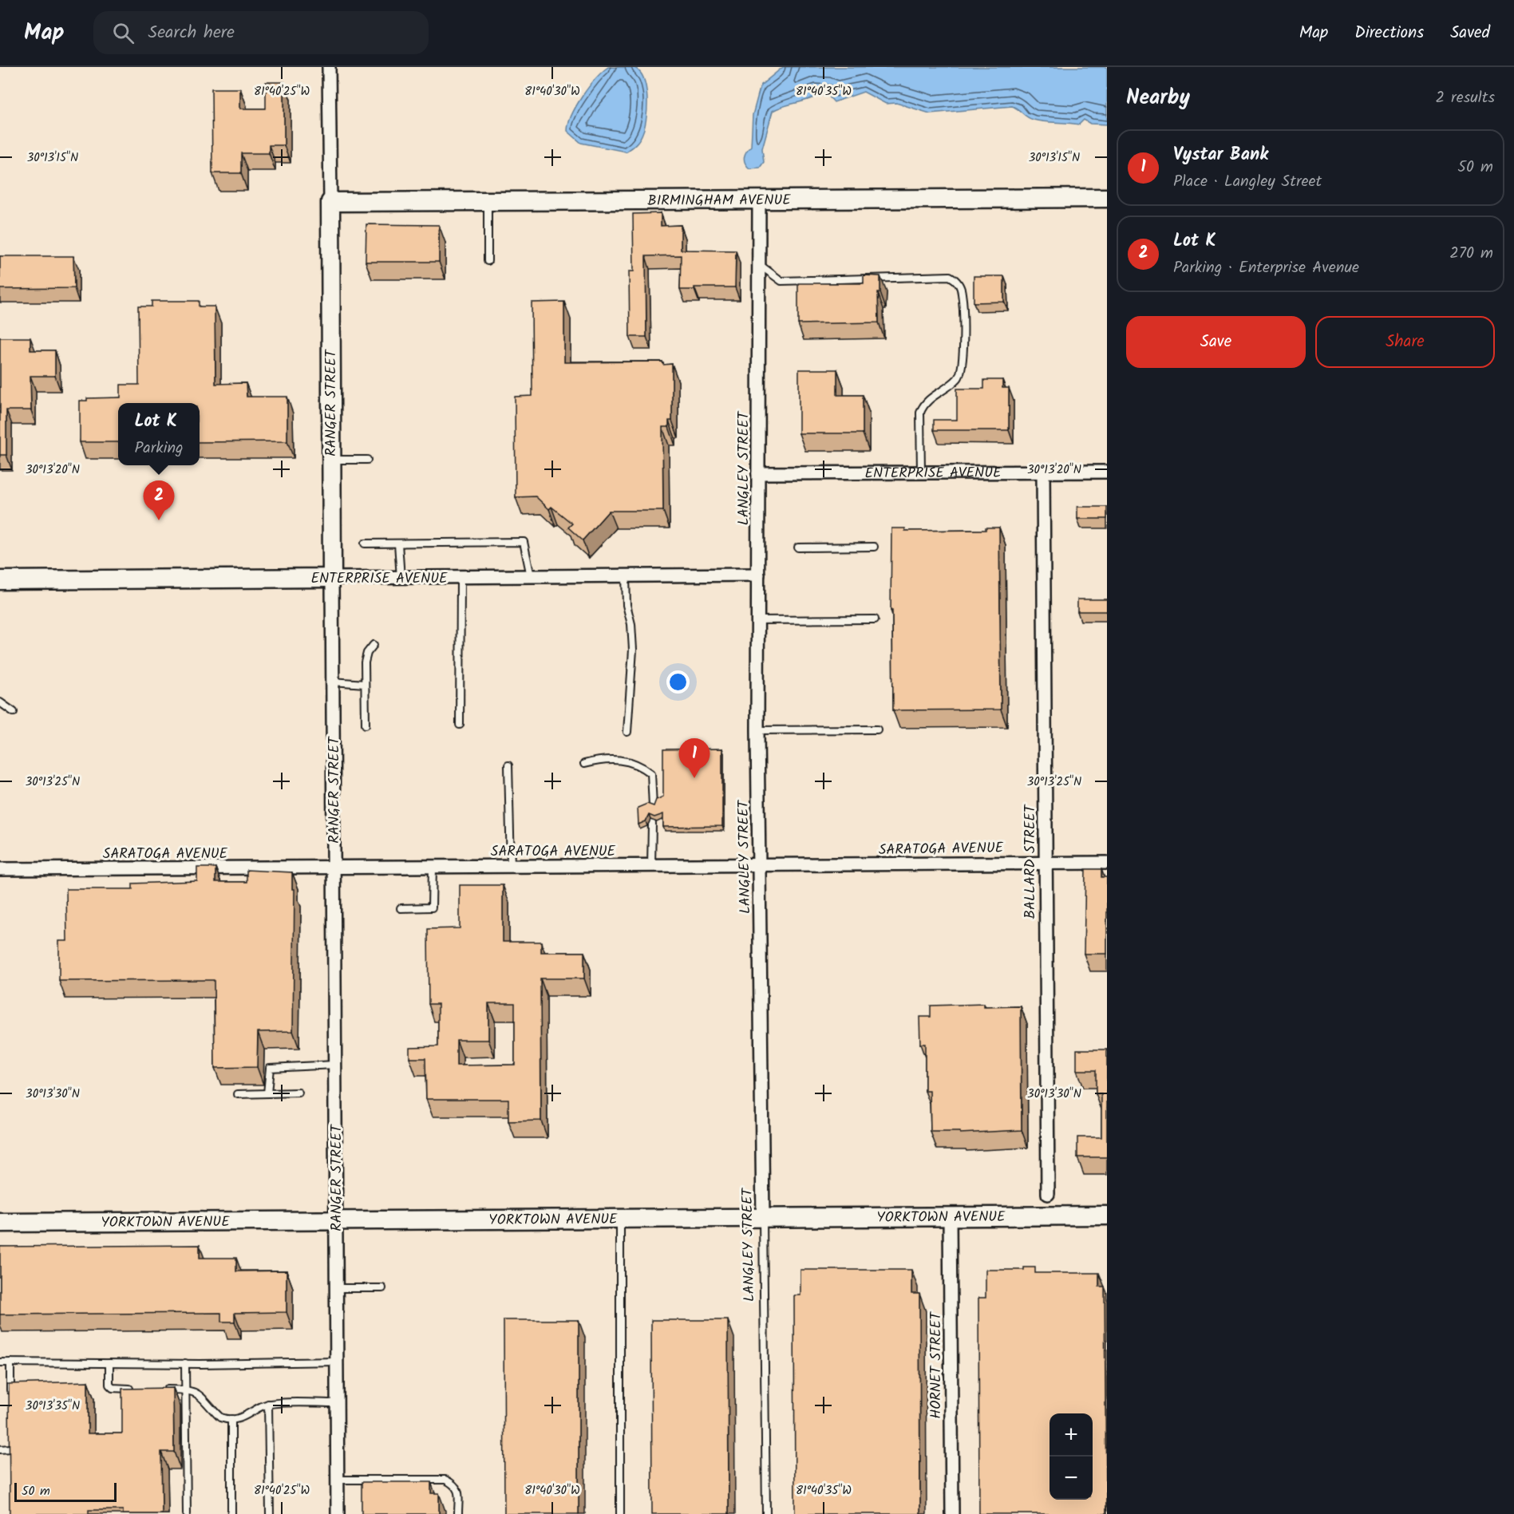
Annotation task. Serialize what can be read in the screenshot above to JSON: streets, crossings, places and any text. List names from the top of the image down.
{
  "streets": {
    "main road": [
      "BIRMINGHAM AVENUE",
      "RANGER STREET",
      "ENTERPRISE AVENUE",
      "YORKTOWN AVENUE"
    ],
    "street": [
      "LANGLEY STREET",
      "SARATOGA AVENUE",
      "BALLARD STREET",
      "HORNET STREET"
    ]
  },
  "crossings": [
    ["BIRMINGHAM AVENUE", "RANGER STREET"],
    ["BIRMINGHAM AVENUE", "LANGLEY STREET"],
    ["RANGER STREET", "ENTERPRISE AVENUE"],
    ["RANGER STREET", "SARATOGA AVENUE"],
    ["RANGER STREET", "YORKTOWN AVENUE"],
    ["LANGLEY STREET", "ENTERPRISE AVENUE"],
    ["LANGLEY STREET", "SARATOGA AVENUE"],
    ["LANGLEY STREET", "YORKTOWN AVENUE"],
    ["ENTERPRISE AVENUE", "BALLARD STREET"],
    ["SARATOGA AVENUE", "BALLARD STREET"],
    ["YORKTOWN AVENUE", "HORNET STREET"]
  ],
  "scale_bar": "50 m",
  "page": {
    "header": "Map",
    "search": "Search here",
    "nav": ["Map", "Directions", "Saved"],
    "heading": ["Nearby", "2 results"],
    "list": [
      {
        "mark": "1",
        "name": "Vystar Bank",
        "note": "Place · Langley Street",
        "value": "50 m"
      },
      {
        "mark": "2",
        "name": "Lot K",
        "note": "Parking · Enterprise Avenue",
        "value": "270 m"
      }
    ],
    "buttons": ["Save", "Share"],
    "popup": ["Lot K", "Parking"],
    "pins": ["2", "1"],
    "map_buttons": ["+", "−"],
    "scale": "50 m"
  },
  "coordinates": [
    "81°40'25\"W",
    "81°40'30\"W",
    "81°40'35\"W",
    "30°13'15\"N",
    "30°13'20\"N",
    "30°13'25\"N",
    "30°13'30\"N",
    "30°13'35\"N"
  ]
}
